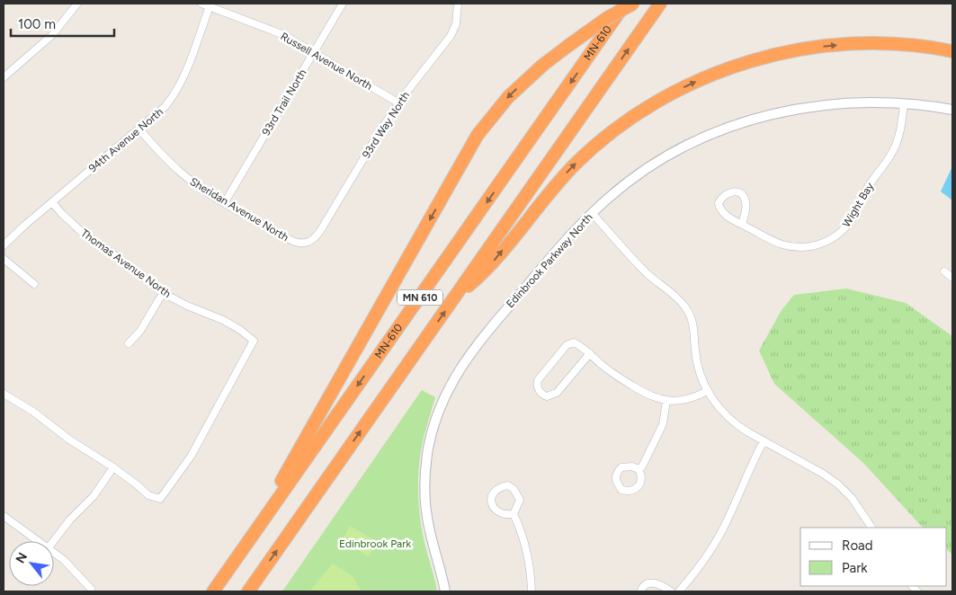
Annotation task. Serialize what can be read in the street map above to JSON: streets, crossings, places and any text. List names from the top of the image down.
{
  "streets": {
    "highway": ["MN-610", "MN 610"],
    "street": [
      "Russell Avenue North",
      "93rd Trail North",
      "93rd Way North",
      "94th Avenue North",
      "Wight Bay",
      "Sheridan Avenue North",
      "Edinbrook Parkway North",
      "Thomas Avenue North"
    ]
  },
  "crossings": [
    ["Russell Avenue North", "93rd Trail North"],
    ["Russell Avenue North", "93rd Way North"],
    ["Russell Avenue North", "94th Avenue North"],
    ["93rd Trail North", "Sheridan Avenue North"],
    ["93rd Way North", "Sheridan Avenue North"],
    ["94th Avenue North", "Sheridan Avenue North"],
    ["94th Avenue North", "Thomas Avenue North"],
    ["Wight Bay", "Edinbrook Parkway North"]
  ],
  "parks": ["Edinbrook Park"],
  "legend": ["Road", "Park"],
  "scale_bar": "100 m",
  "north": "top left"
}
